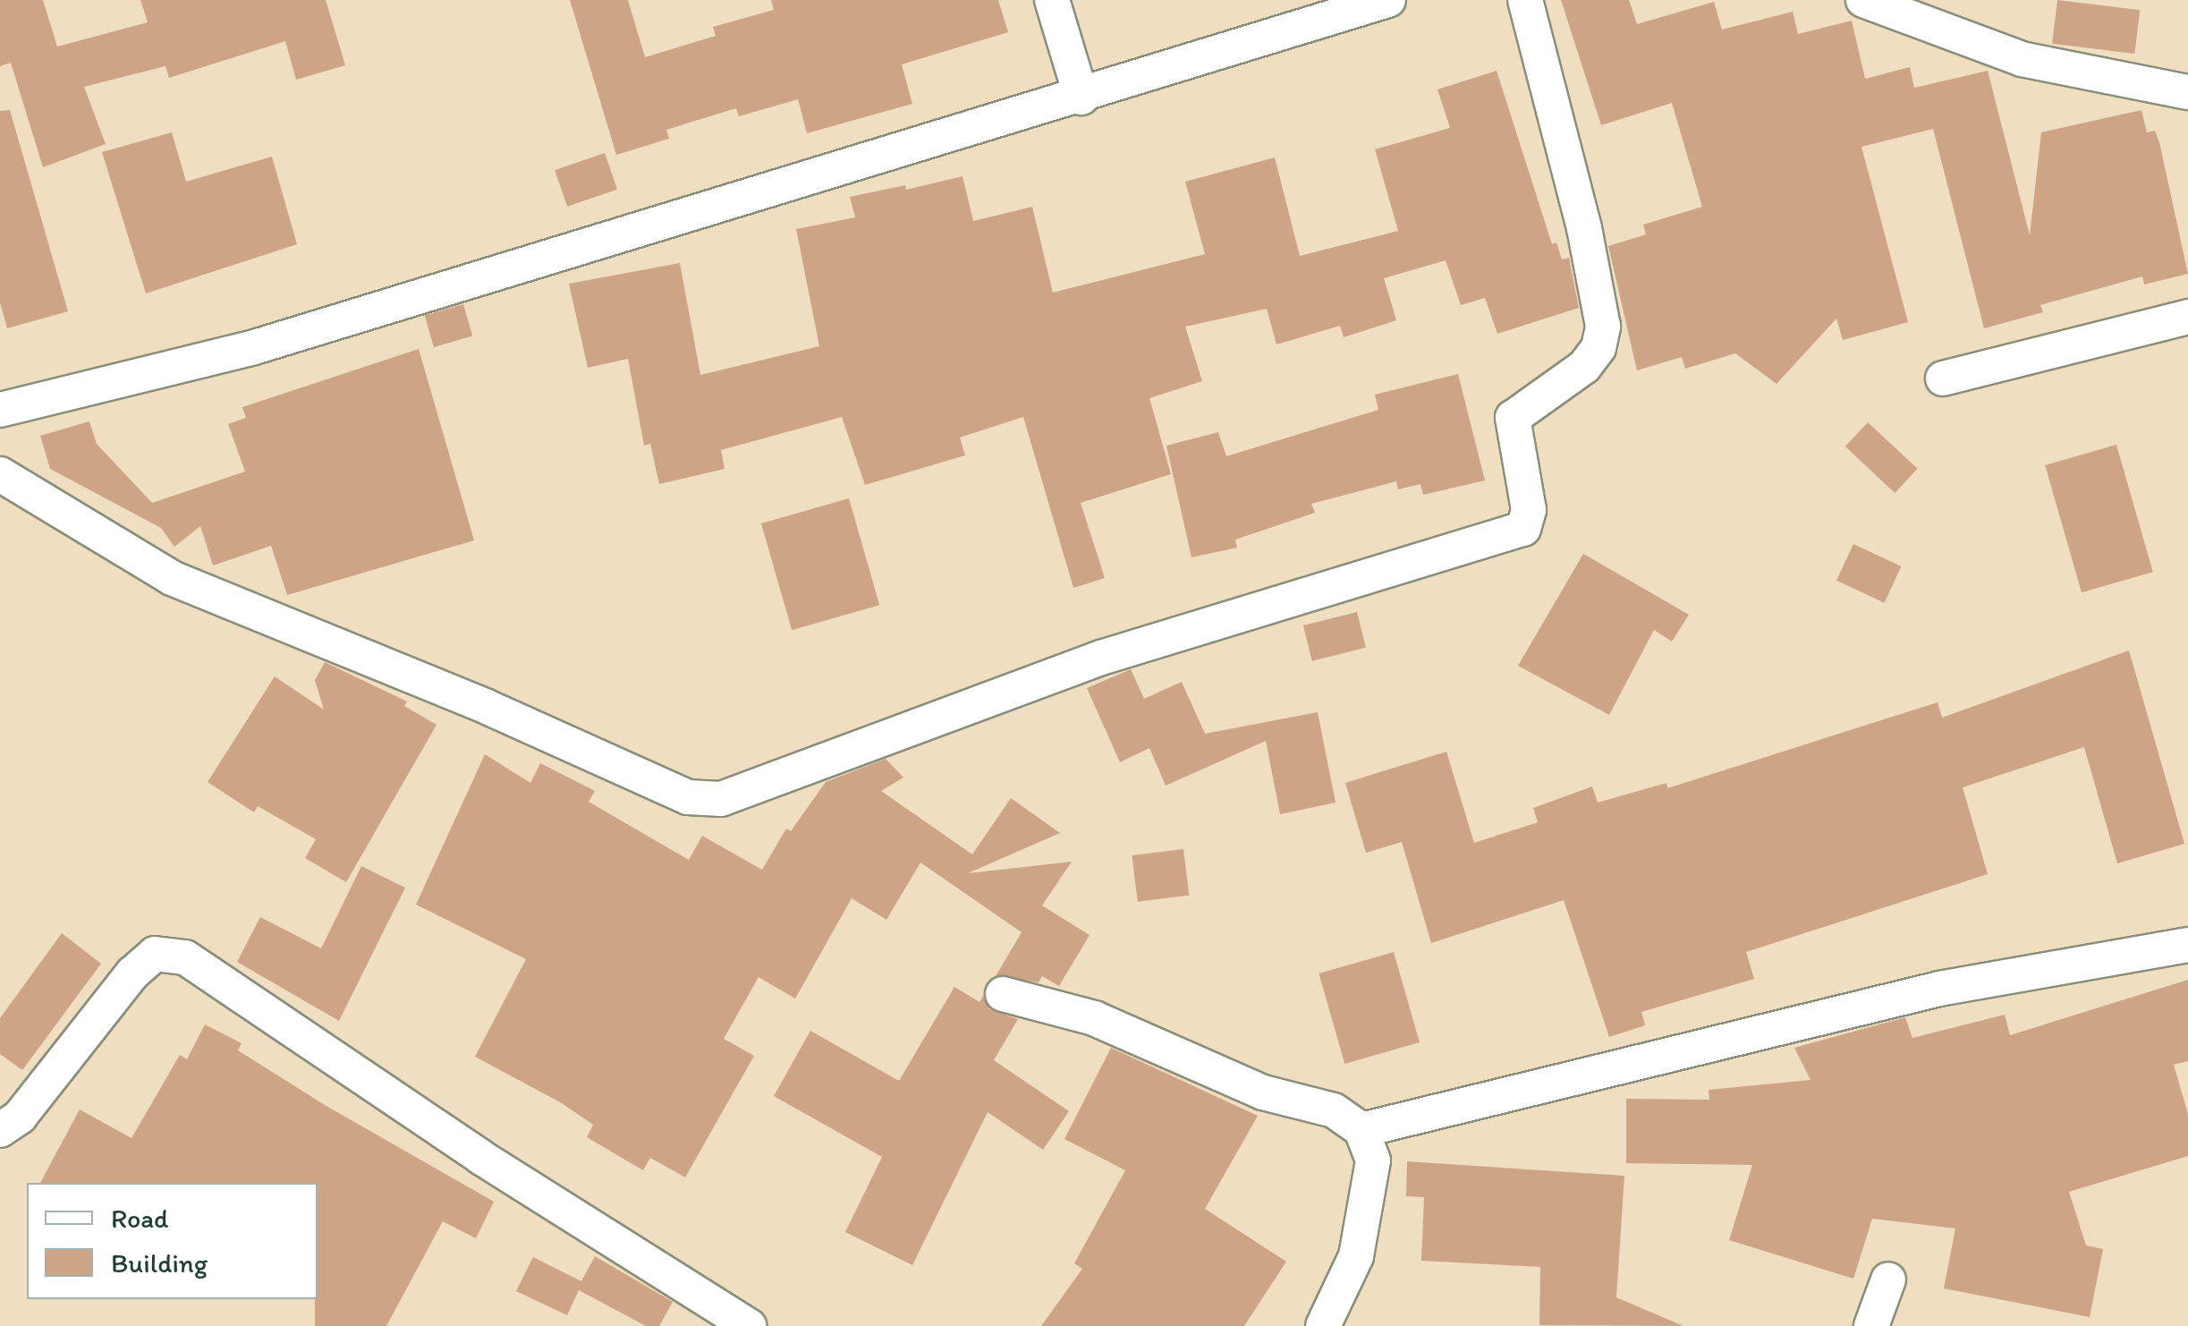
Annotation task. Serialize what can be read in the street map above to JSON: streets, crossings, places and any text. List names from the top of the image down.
{
  "legend": ["Road", "Building"]
}
